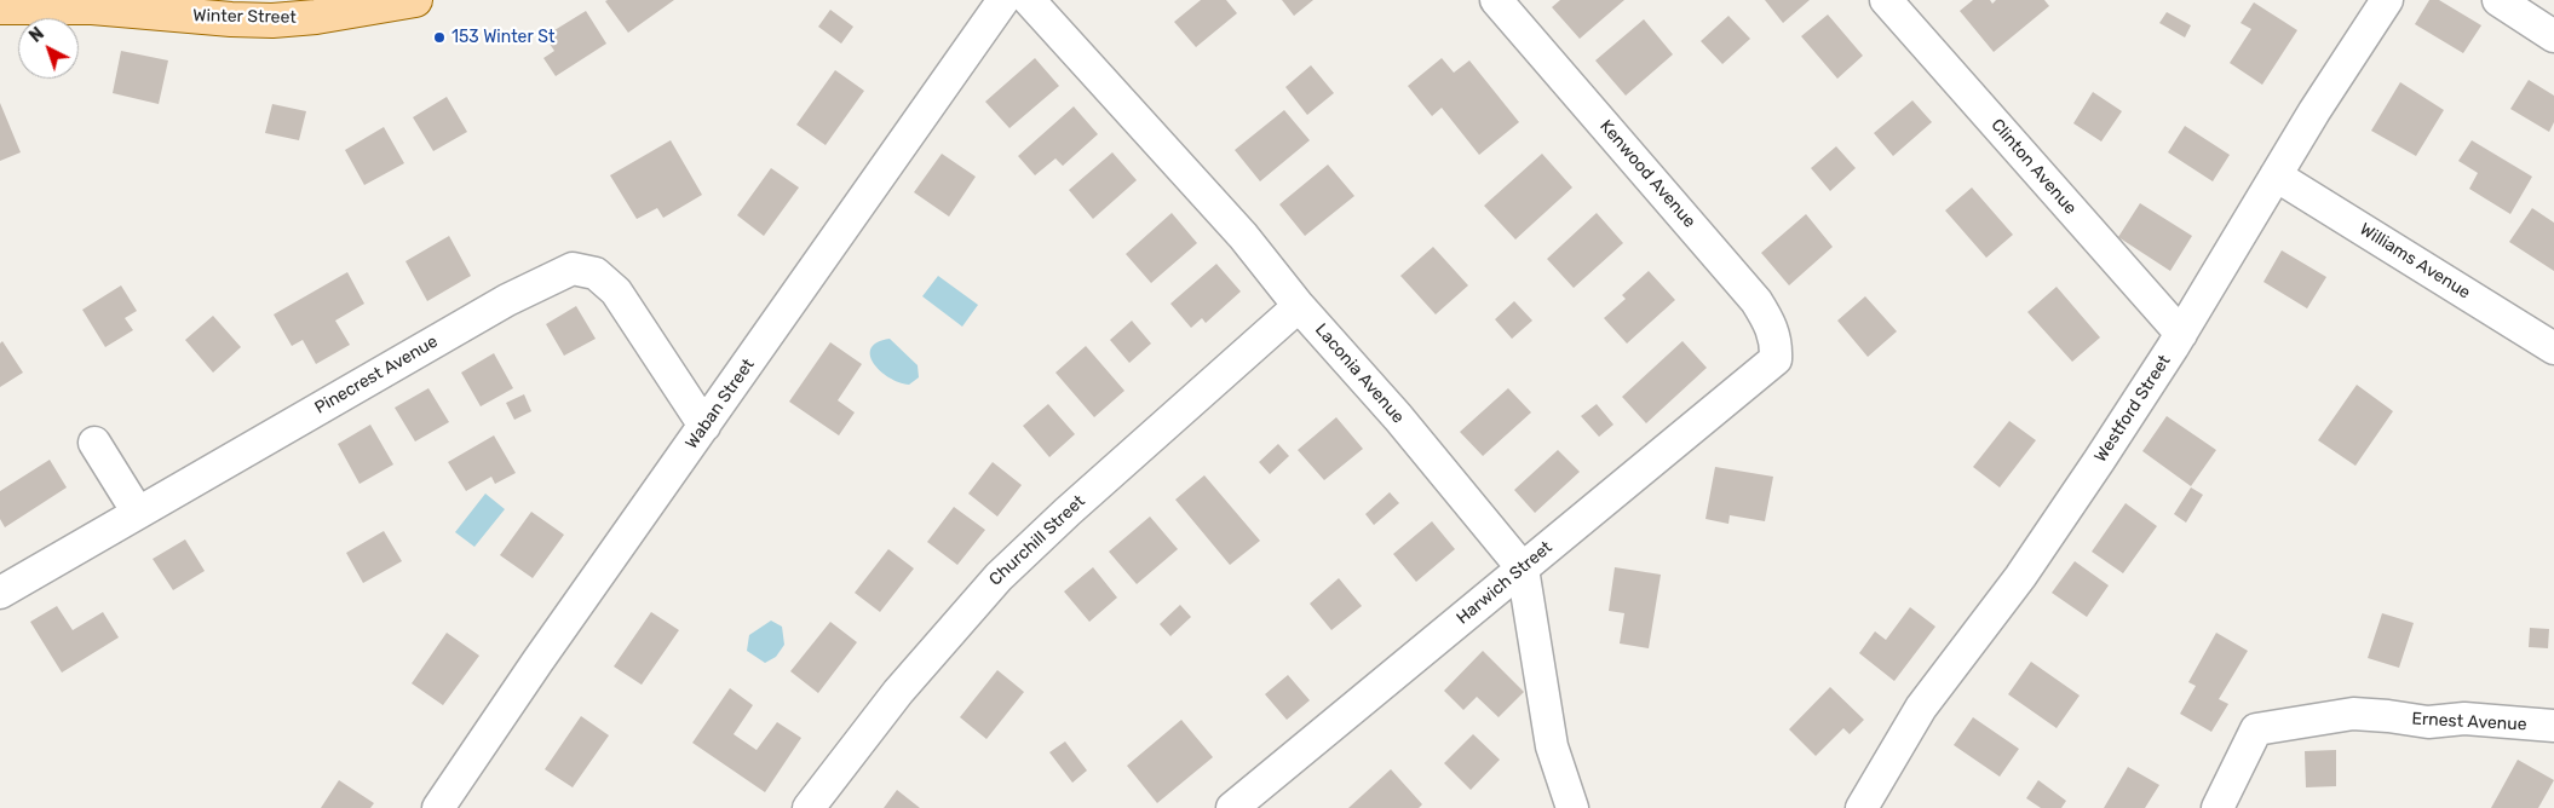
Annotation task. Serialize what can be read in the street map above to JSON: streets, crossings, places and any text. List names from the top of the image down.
{
  "streets": {
    "main road": ["Winter Street"],
    "street": [
      "Clinton Avenue",
      "Kenwood Avenue",
      "Williams Avenue",
      "Laconia Avenue",
      "Pinecrest Avenue",
      "Waban Street",
      "Westford Street",
      "Churchill Street",
      "Harwich Street",
      "Ernest Avenue"
    ]
  },
  "crossings": [
    ["Clinton Avenue", "Westford Street"],
    ["Kenwood Avenue", "Harwich Street"],
    ["Williams Avenue", "Westford Street"],
    ["Laconia Avenue", "Churchill Street"],
    ["Laconia Avenue", "Harwich Street"],
    ["Pinecrest Avenue", "Waban Street"]
  ],
  "places": ["153 Winter St"],
  "north": "top left"
}
